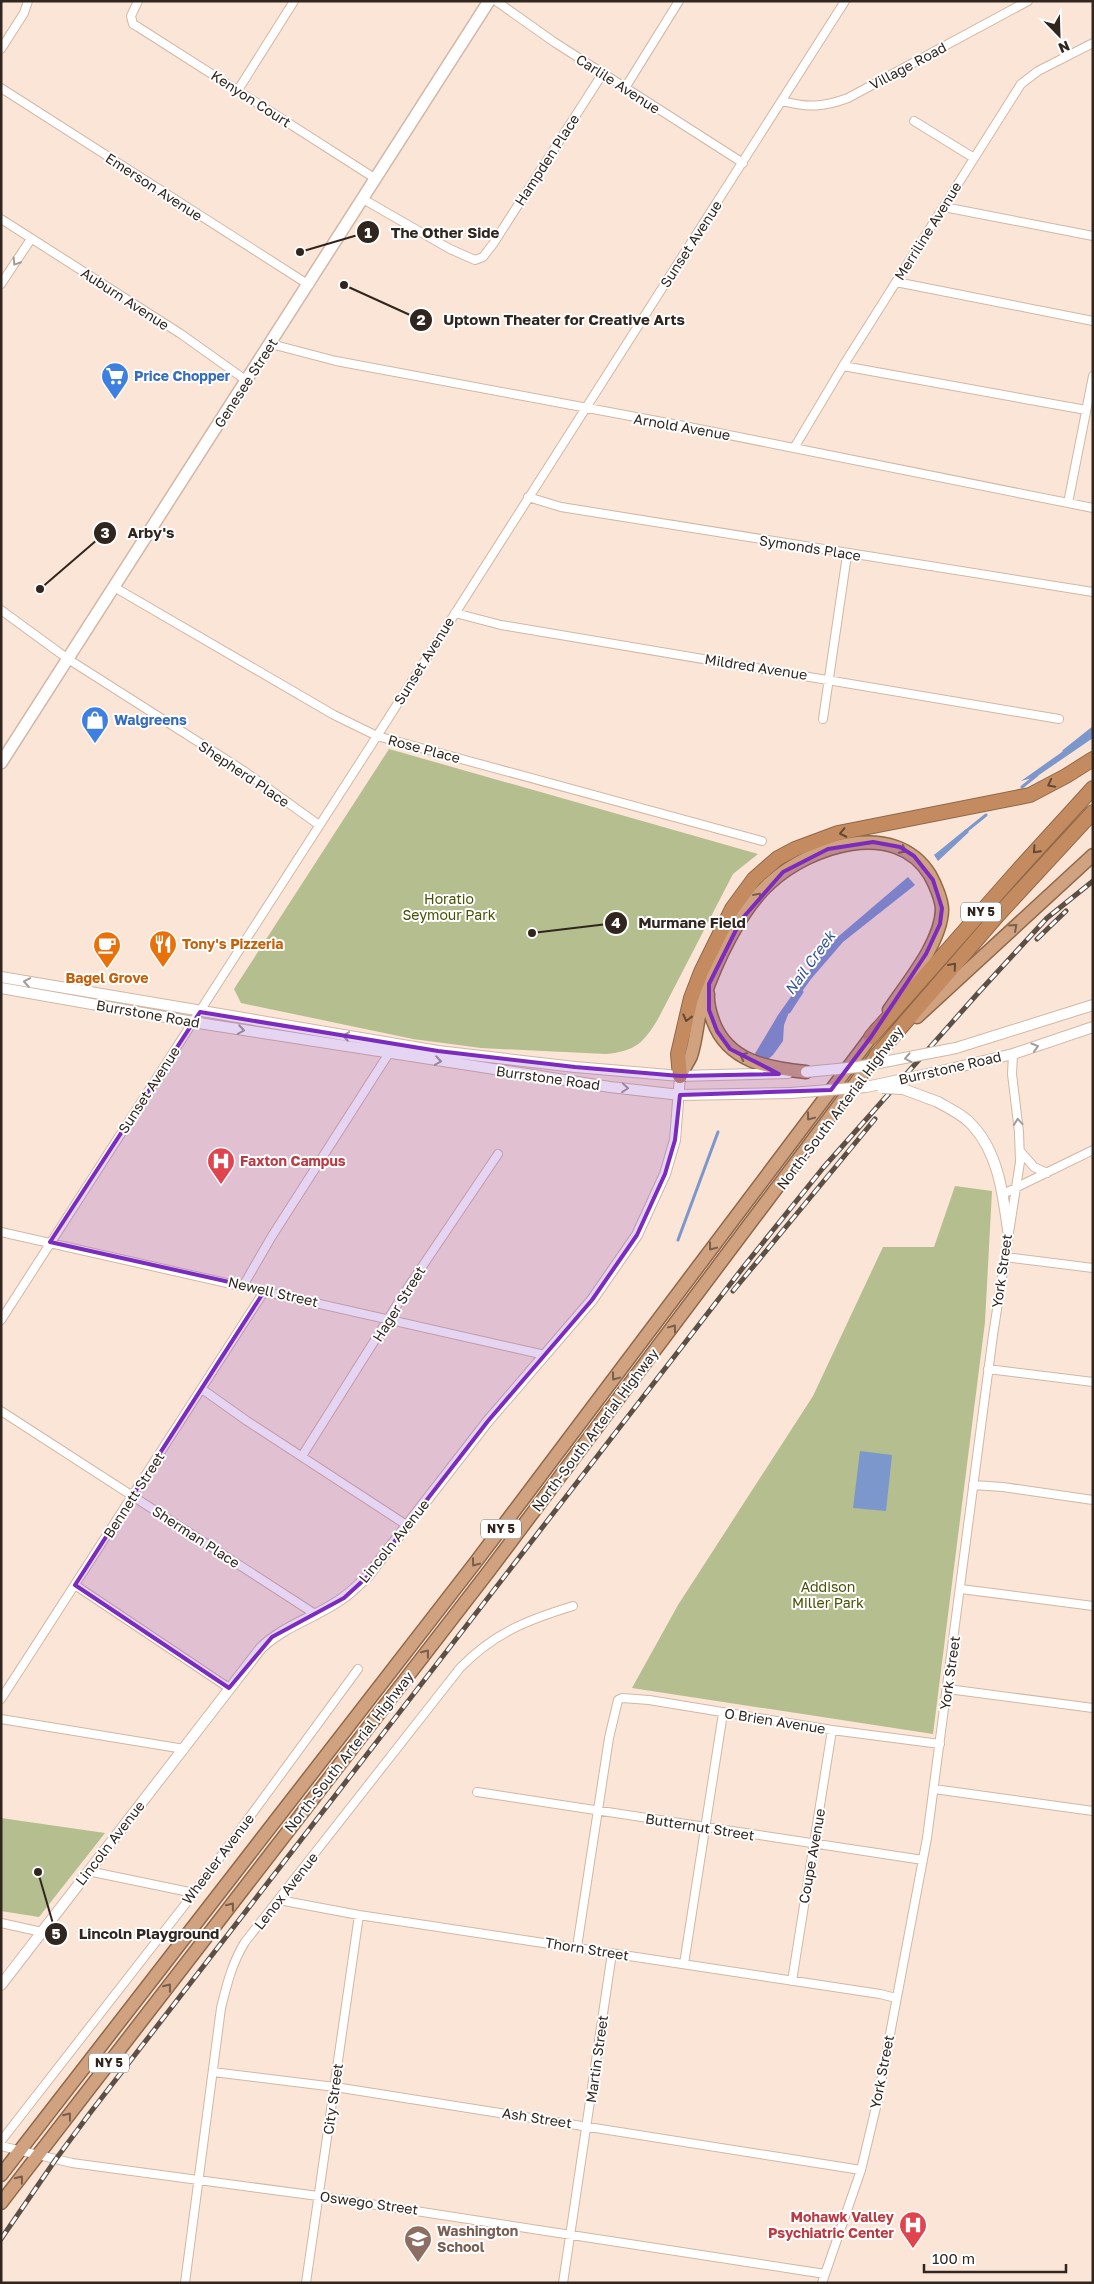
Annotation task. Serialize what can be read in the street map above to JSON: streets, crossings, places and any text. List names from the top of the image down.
{
  "streets": {
    "highway": ["NY 5", "North-South Arterial Highway"],
    "main road": ["Genesee Street"],
    "street": [
      "Village Road",
      "Carlile Avenue",
      "Kenyon Court",
      "Hampden Place",
      "Emerson Avenue",
      "Merriline Avenue",
      "Sunset Avenue",
      "Auburn Avenue",
      "Arnold Avenue",
      "Symonds Place",
      "Mildred Avenue",
      "Rose Place",
      "Shepherd Place",
      "Burrstone Road",
      "York Street",
      "Newell Street",
      "Hager Street",
      "Bennett Street",
      "Sherman Place",
      "Lincoln Avenue",
      "O Brien Avenue",
      "Butternut Street",
      "Coupe Avenue",
      "Wheeler Avenue",
      "Lenox Avenue",
      "Thorn Street",
      "Martin Street",
      "City Street",
      "Ash Street",
      "Oswego Street"
    ]
  },
  "crossings": [
    ["Village Road", "Sunset Avenue"],
    ["Carlile Avenue", "Hampden Place"],
    ["Carlile Avenue", "Sunset Avenue"],
    ["Kenyon Court", "Genesee Street"],
    ["Hampden Place", "Genesee Street"],
    ["Emerson Avenue", "Genesee Street"],
    ["Merriline Avenue", "Arnold Avenue"],
    ["Sunset Avenue", "Arnold Avenue"],
    ["Sunset Avenue", "Symonds Place"],
    ["Sunset Avenue", "Mildred Avenue"],
    ["Sunset Avenue", "Rose Place"],
    ["Sunset Avenue", "Shepherd Place"],
    ["Sunset Avenue", "Burrstone Road"],
    ["Sunset Avenue", "Newell Street"],
    ["Auburn Avenue", "Genesee Street"],
    ["Genesee Street", "Arnold Avenue"],
    ["Genesee Street", "Rose Place"],
    ["Genesee Street", "Shepherd Place"],
    ["Burrstone Road", "York Street"],
    ["Burrstone Road", "Lincoln Avenue"],
    ["North-South Arterial Highway", "Oswego Street"],
    ["York Street", "O Brien Avenue"],
    ["York Street", "Butternut Street"],
    ["York Street", "Thorn Street"],
    ["York Street", "Ash Street"],
    ["York Street", "Oswego Street"],
    ["Newell Street", "Hager Street"],
    ["Newell Street", "Bennett Street"],
    ["Newell Street", "Lincoln Avenue"],
    ["Bennett Street", "Sherman Place"],
    ["Sherman Place", "Lincoln Avenue"],
    ["O Brien Avenue", "Butternut Street"],
    ["O Brien Avenue", "Coupe Avenue"],
    ["Butternut Street", "Coupe Avenue"],
    ["Coupe Avenue", "Thorn Street"],
    ["Lenox Avenue", "Thorn Street"],
    ["Lenox Avenue", "Ash Street"],
    ["Lenox Avenue", "Oswego Street"],
    ["Thorn Street", "Martin Street"],
    ["Thorn Street", "City Street"],
    ["Martin Street", "Ash Street"],
    ["Martin Street", "Oswego Street"],
    ["City Street", "Ash Street"],
    ["City Street", "Oswego Street"]
  ],
  "water": ["Nail Creek"],
  "parks": ["Horatio Seymour Park", "Addison Miller Park"],
  "places": {
    "other": [
      "The Other Side",
      "Uptown Theater for Creative Arts",
      "Arby's",
      "Murmane Field",
      "Lincoln Playground"
    ],
    "supermarket": ["Price Chopper"],
    "shop": ["Walgreens"],
    "restaurant": ["Tony's Pizzeria"],
    "cafe": ["Bagel Grove"],
    "hospital": ["Faxton Campus", "Mohawk Valley Psychiatric Center"],
    "school or university": ["Washington School"]
  },
  "scale_bar": "100 m",
  "north": "bottom right"
}
